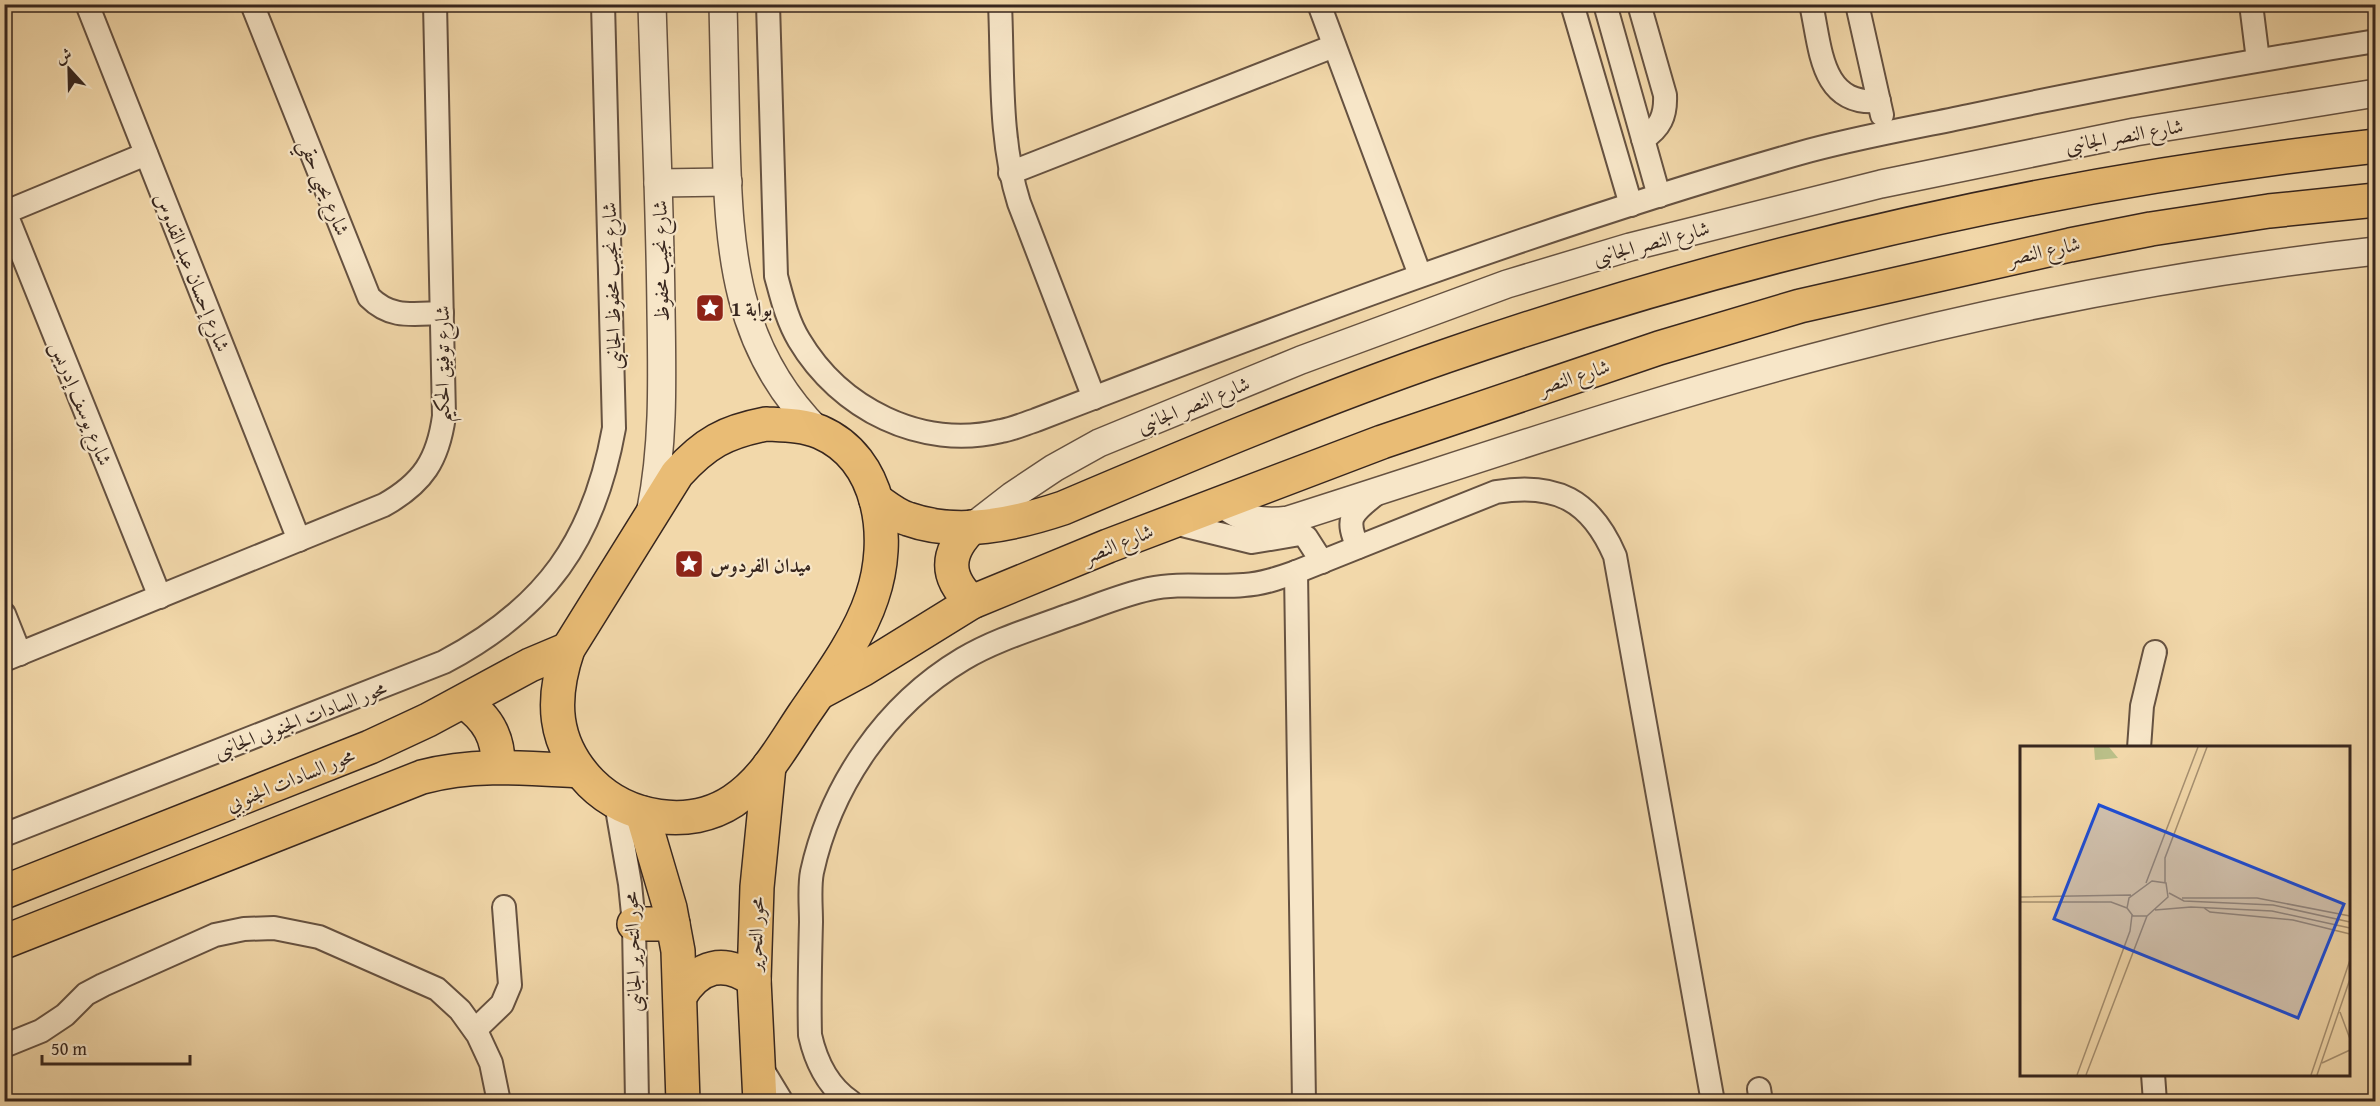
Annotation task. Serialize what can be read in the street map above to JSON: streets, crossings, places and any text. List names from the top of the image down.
{
  "streets": {
    "main road": ["شارع النصر", "محور السادات الجنوبي", "محور التحرير"],
    "street": [
      "شارع النصر الجانبى",
      "شارع يحيى حقي",
      "شارع نجيب محفوظ",
      "شارع إحسان عبد القدوس",
      "شارع نجيب محفوظ الجانبى",
      "شارع توفيق الحكيم",
      "شارع يوسف إدريس",
      "محور السادات الجنوبى الجانبى",
      "محور التحرير الجانبى"
    ]
  },
  "crossings": [
    ["شارع يحيى حقي", "شارع توفيق الحكيم"],
    ["شارع إحسان عبد القدوس", "شارع توفيق الحكيم"],
    ["شارع نجيب محفوظ الجانبى", "محور السادات الجنوبى الجانبى"],
    ["شارع توفيق الحكيم", "شارع يوسف إدريس"]
  ],
  "places": {
    "place": ["بوابة 1", "ميدان الفردوس"]
  },
  "scale_bar": "50 m",
  "north": "top"
}
